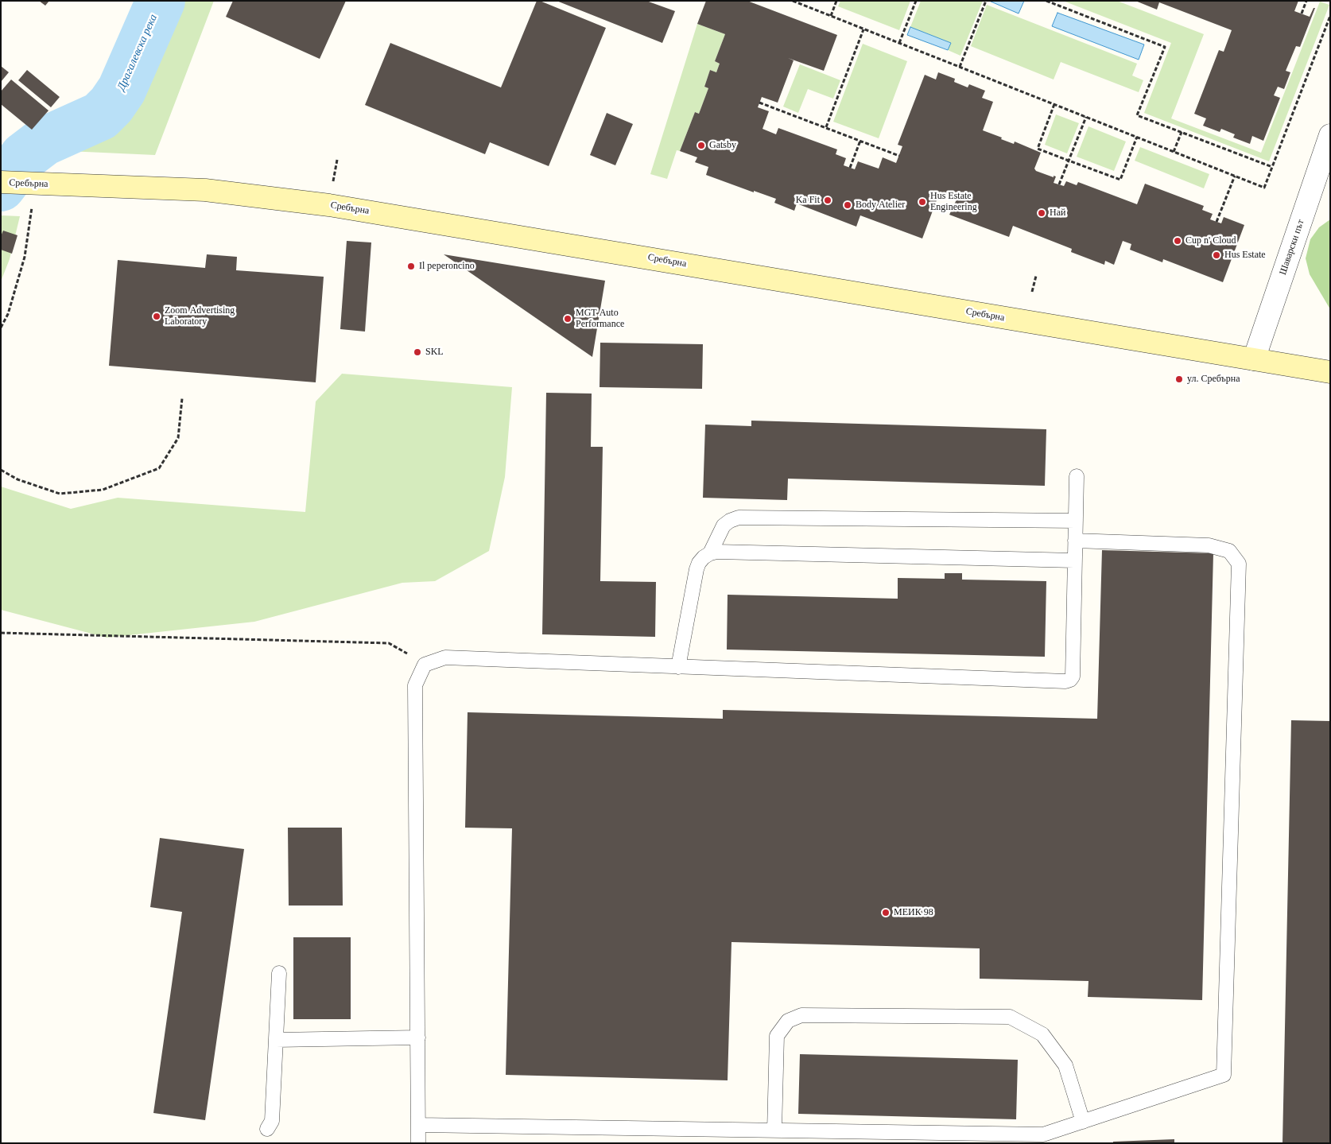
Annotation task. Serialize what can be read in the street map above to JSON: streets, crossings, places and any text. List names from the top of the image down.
{
  "streets": {
    "street": ["Сребърна", "Шаварски път"]
  },
  "crossings": [
    ["Сребърна", "Шаварски път"]
  ],
  "water": ["Драгалевска река"],
  "places": [
    "Gatsby",
    "Ka Fit",
    "Hus Estate Engineering",
    "Body Atelier",
    "Най",
    "Cup n' Cloud",
    "Hus Estate",
    "Il peperoncino",
    "Zoom Advertising Laboratory",
    "MGT Auto Performance",
    "SKL",
    "ул. Сребърна",
    "МЕИК 98"
  ]
}
